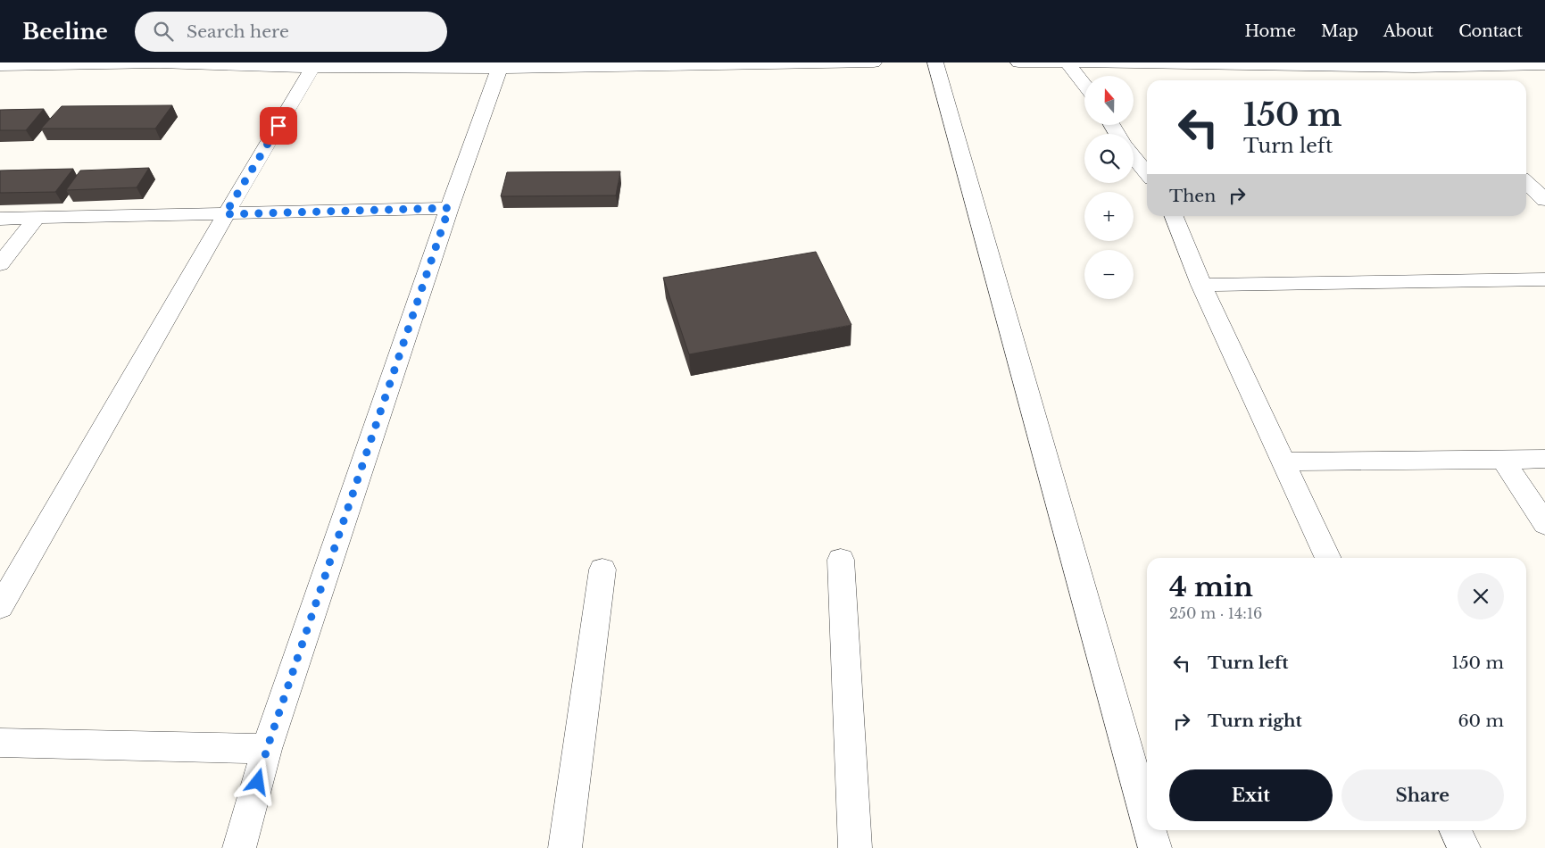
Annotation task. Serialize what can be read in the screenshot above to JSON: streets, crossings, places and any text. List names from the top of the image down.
{
  "north": "top",
  "page": {
    "header": "Beeline",
    "search": "Search here",
    "nav": [
      "Home",
      "Map",
      "About",
      "Contact"
    ],
    "map_buttons": ["+", "−"],
    "turn": ["150 m", "Turn left"],
    "then": "Then",
    "heading": ["4 min", "250 m · 14:16"],
    "list": [
      {
        "name": "Turn left",
        "value": "150 m"
      },
      {
        "name": "Turn right",
        "value": "60 m"
      }
    ],
    "buttons": ["Exit", "Share"]
  }
}
